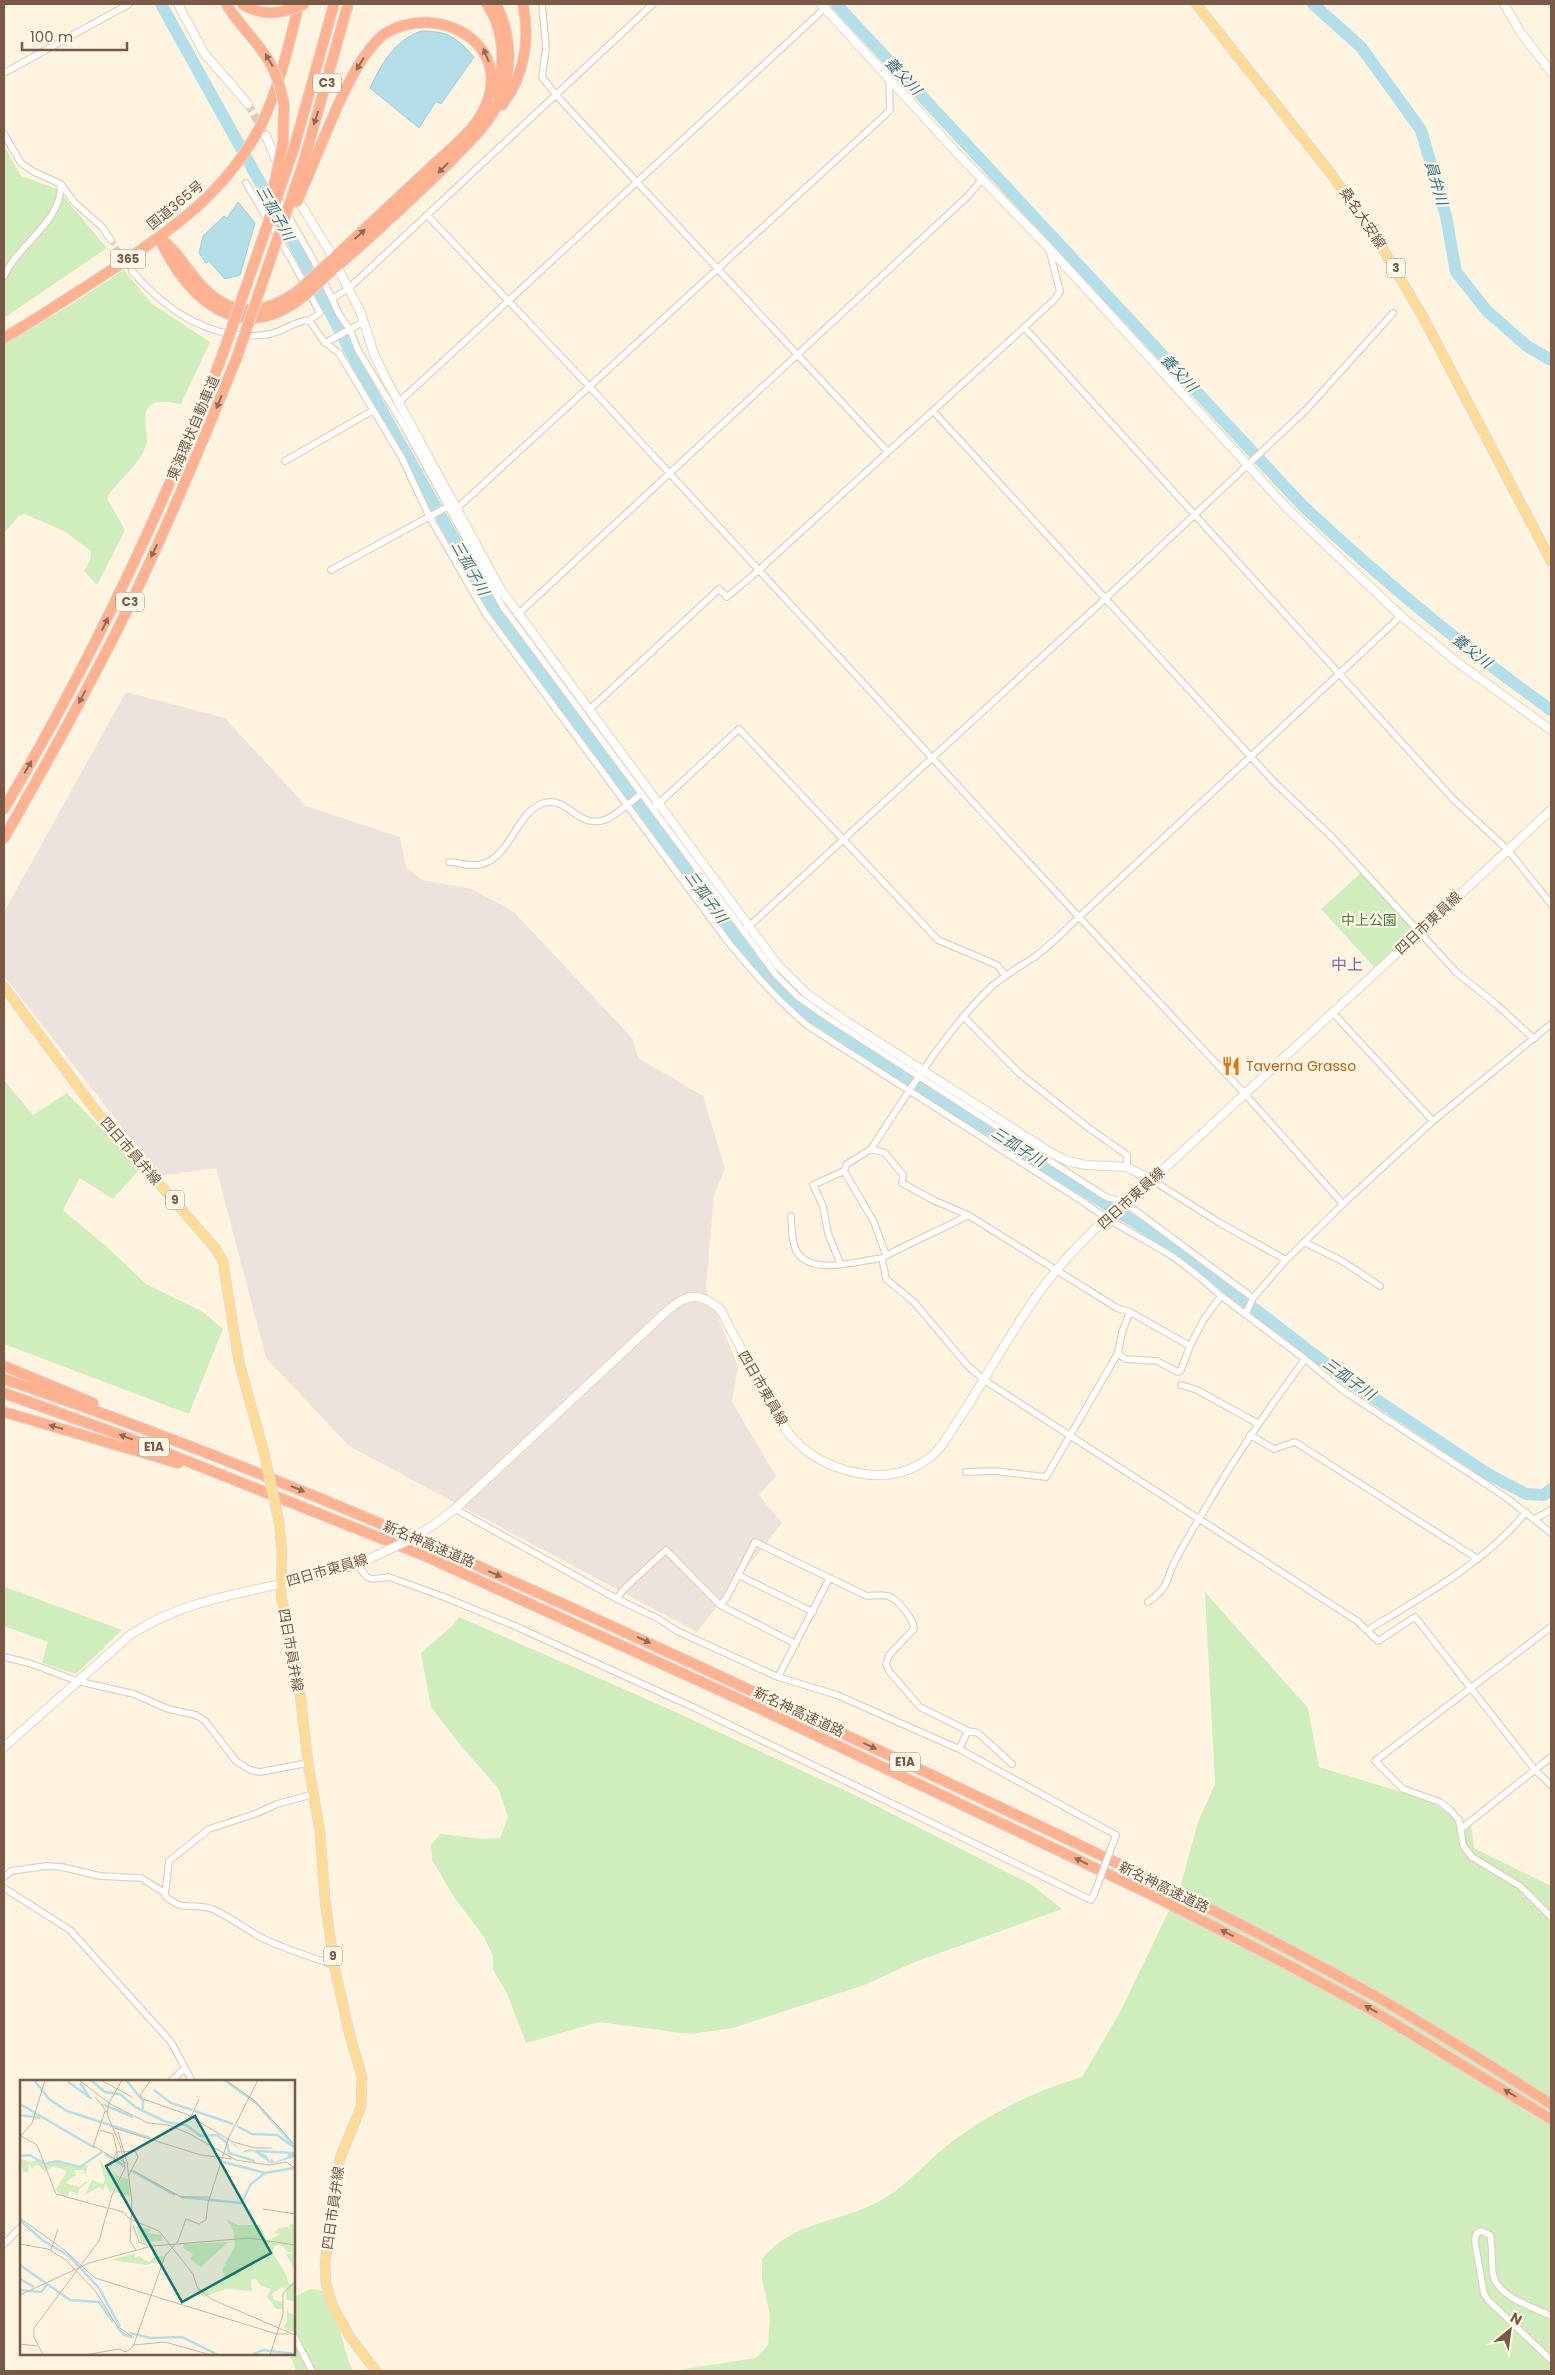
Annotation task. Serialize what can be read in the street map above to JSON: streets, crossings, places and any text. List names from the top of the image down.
{
  "streets": {
    "highway": [
      "C3",
      "国道365号",
      "365",
      "東海環状自動車道",
      "E1A",
      "新名神高速道路"
    ],
    "main road": [
      "桑名大安線",
      "3",
      "四日市員弁線",
      "9"
    ],
    "street": ["四日市東員線"]
  },
  "crossings": [
    ["C3", "東海環状自動車道"],
    ["四日市東員線", "四日市員弁線"]
  ],
  "districts": ["中上"],
  "water": ["養父川", "員弁川", "三孤子川"],
  "parks": ["中上公園"],
  "places": {
    "restaurant": ["Taverna Grasso"]
  },
  "scale_bar": "100 m",
  "north": "top right"
}
